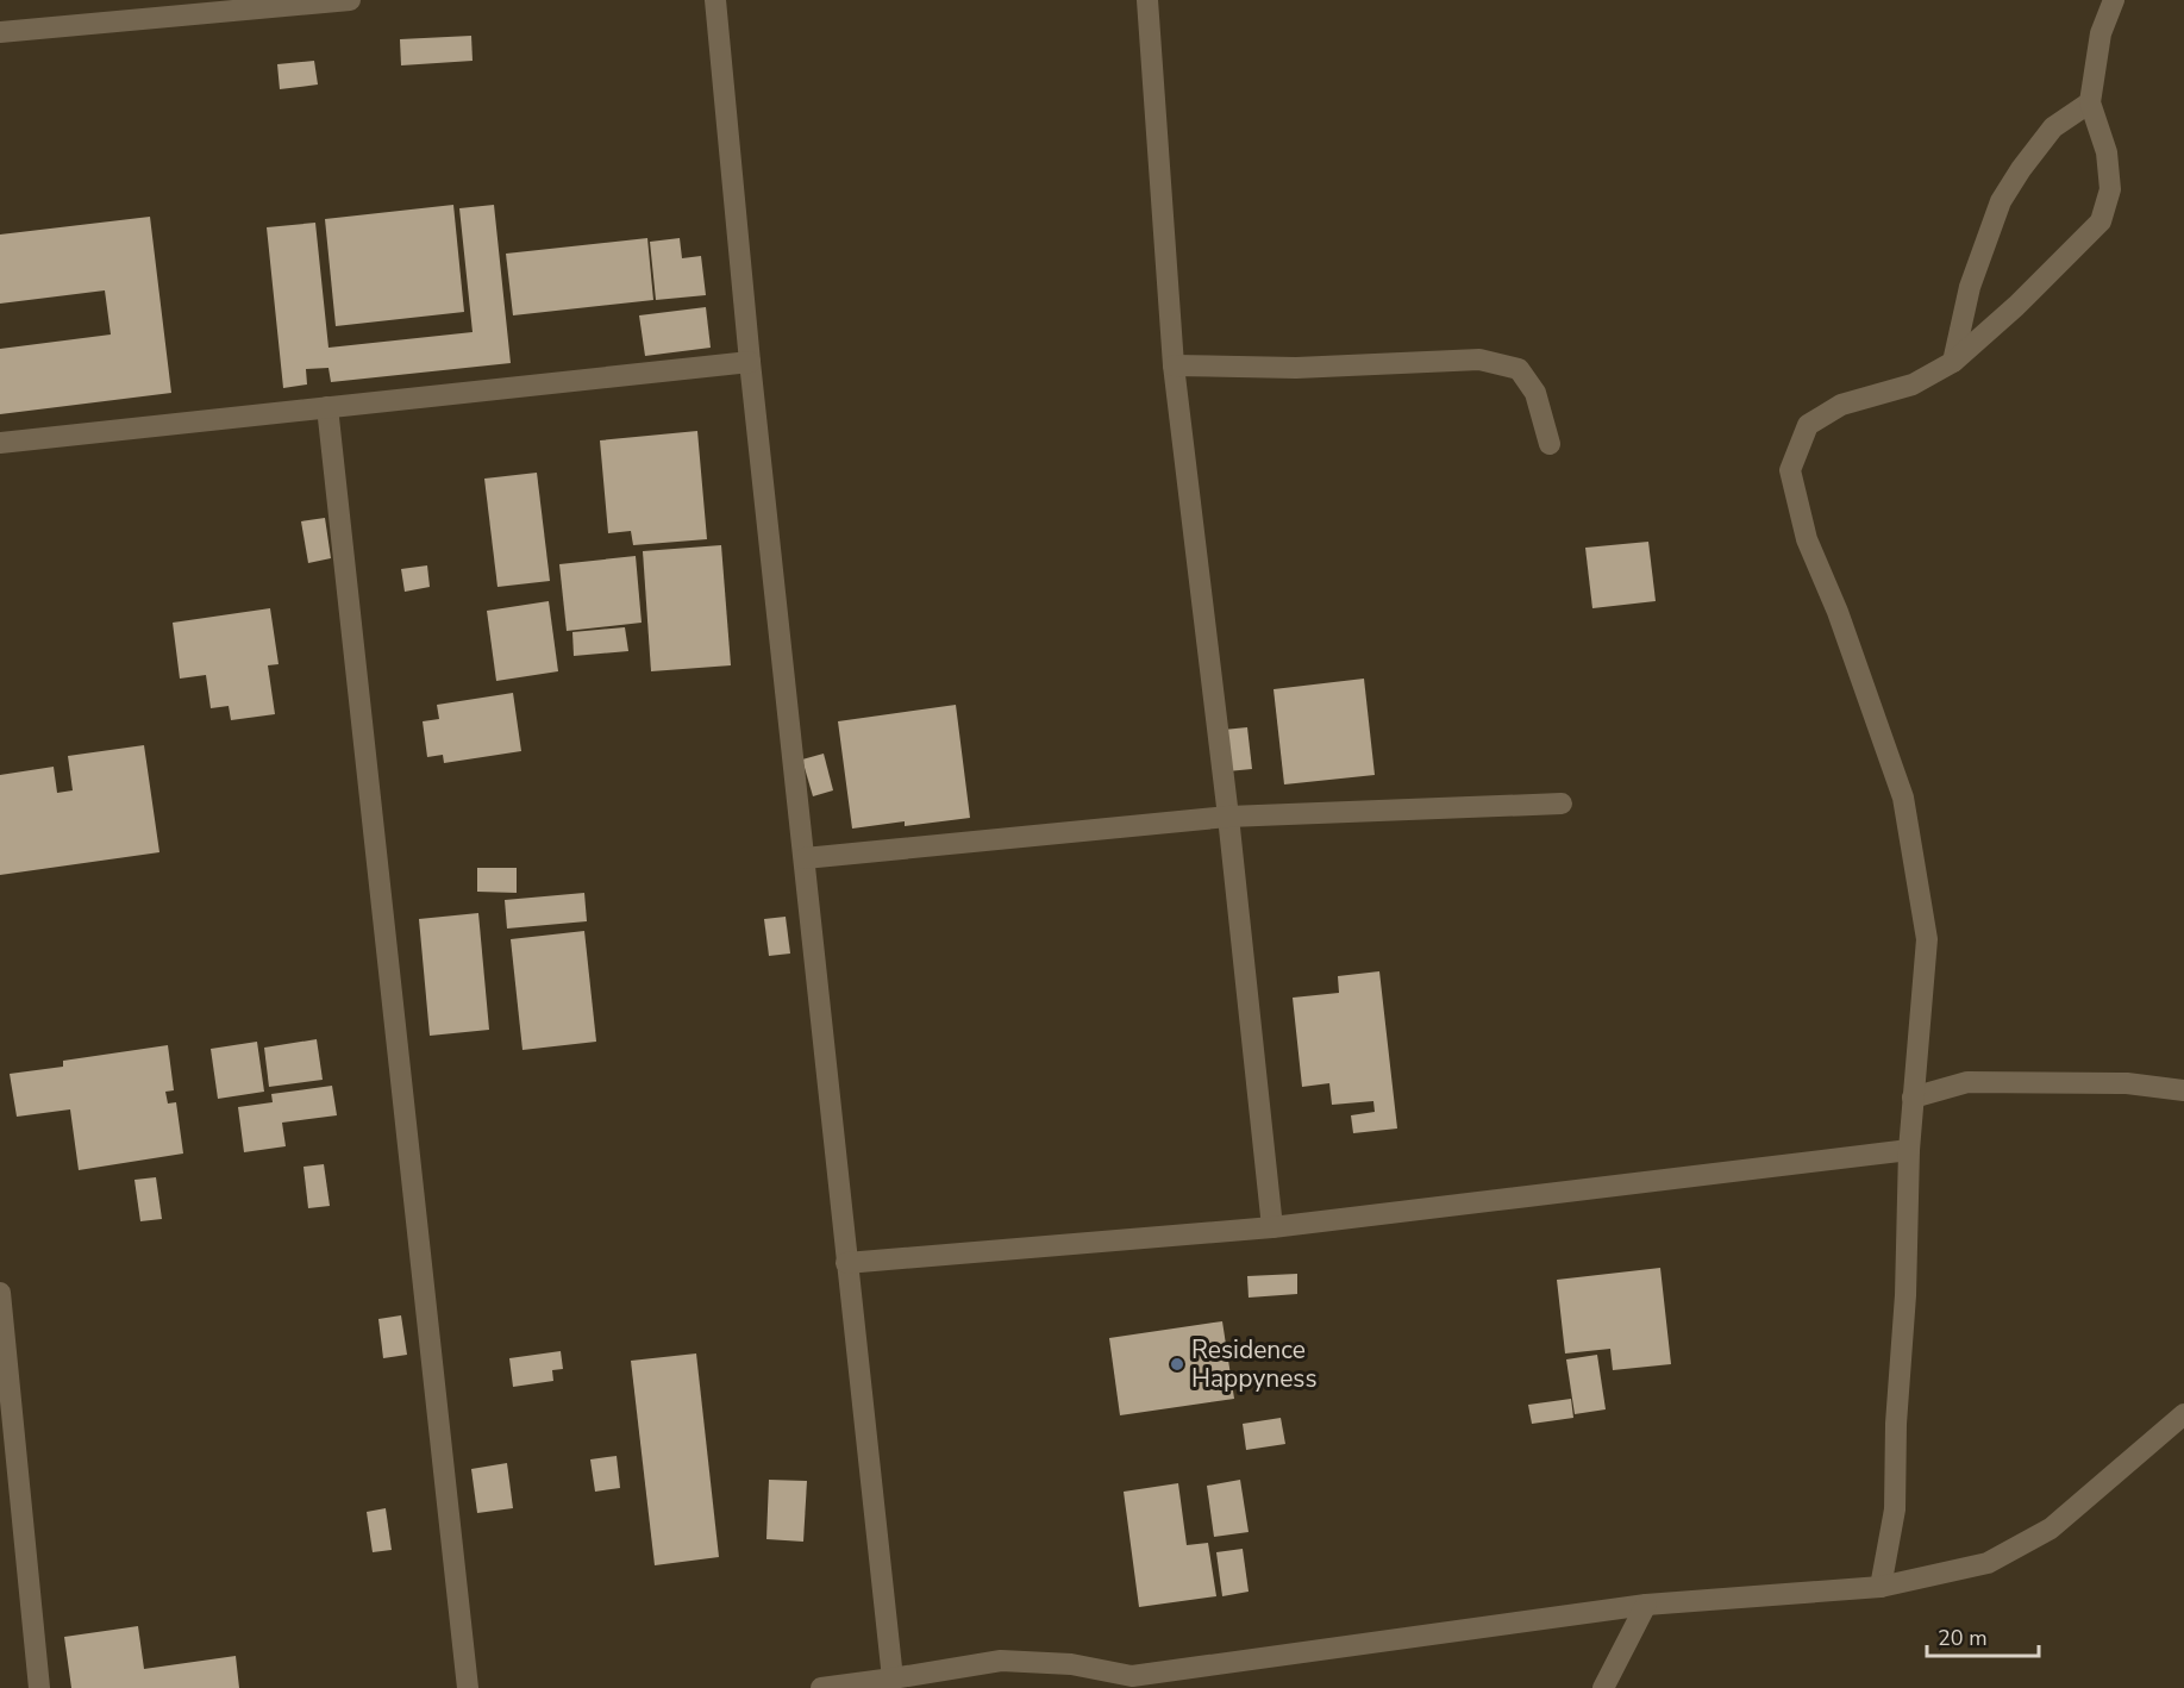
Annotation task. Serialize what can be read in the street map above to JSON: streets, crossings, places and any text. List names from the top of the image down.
{
  "places": ["Residence Happyness"],
  "scale_bar": "20 m"
}
